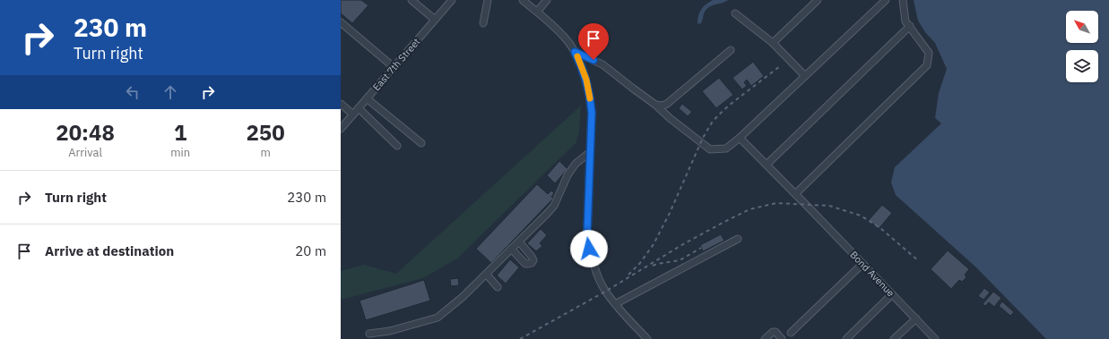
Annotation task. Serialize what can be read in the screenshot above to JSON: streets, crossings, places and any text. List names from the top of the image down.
{
  "streets": {
    "street": ["East 7th Street", "Bond Avenue"]
  },
  "north": "top left",
  "page": {
    "turn": ["230 m", "Turn right"],
    "eta": [
      "20:48",
      "Arrival",
      "1",
      "min",
      "250",
      "m"
    ],
    "list": [
      {
        "name": "Turn right",
        "value": "230 m"
      },
      {
        "name": "Arrive at destination",
        "value": "20 m"
      }
    ]
  }
}
